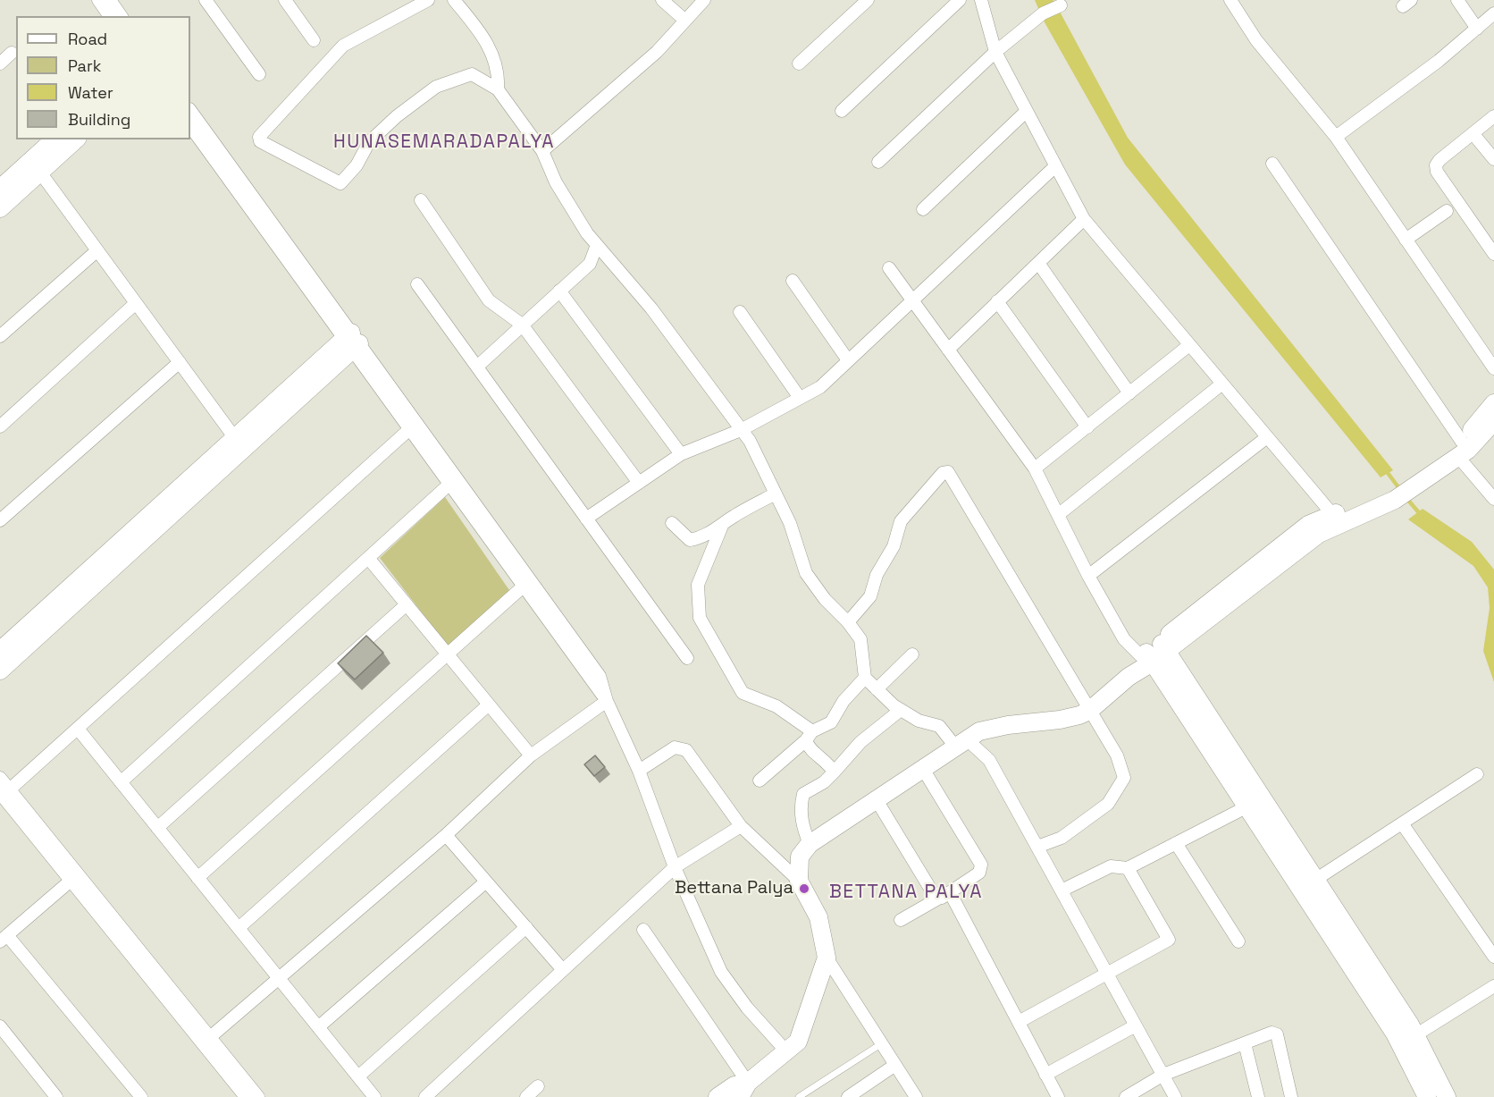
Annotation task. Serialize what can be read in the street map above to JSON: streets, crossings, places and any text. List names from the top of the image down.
{
  "districts": ["HUNASEMARADAPALYA", "BETTANA PALYA"],
  "places": ["Bettana Palya"],
  "legend": [
    "Road",
    "Park",
    "Water",
    "Building"
  ]
}
